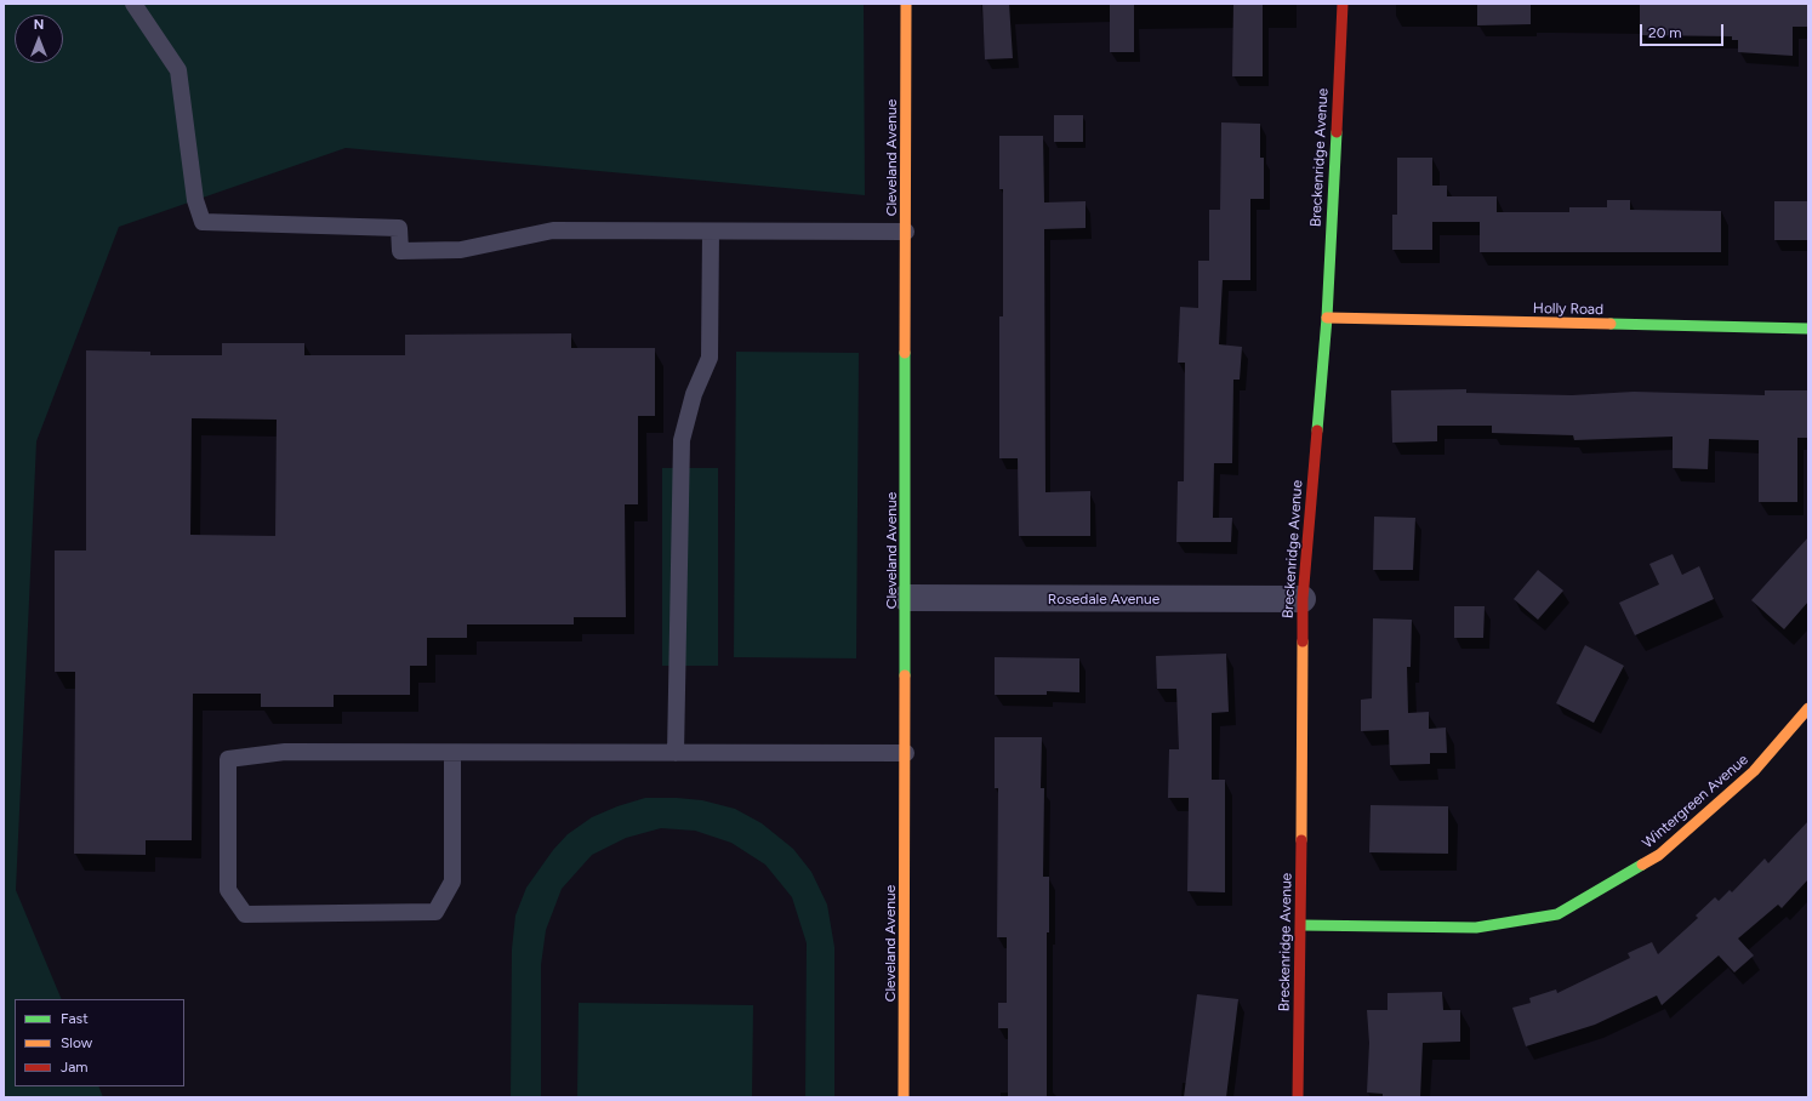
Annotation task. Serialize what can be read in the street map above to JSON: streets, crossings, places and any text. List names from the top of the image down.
{
  "streets": {
    "street": [
      "Cleveland Avenue",
      "Breckenridge Avenue",
      "Holly Road",
      "Rosedale Avenue",
      "Wintergreen Avenue"
    ]
  },
  "crossings": [
    ["Cleveland Avenue", "Rosedale Avenue"],
    ["Breckenridge Avenue", "Holly Road"],
    ["Breckenridge Avenue", "Rosedale Avenue"],
    ["Breckenridge Avenue", "Wintergreen Avenue"]
  ],
  "legend": ["Fast", "Slow", "Jam"],
  "scale_bar": "20 m",
  "north": "top"
}
